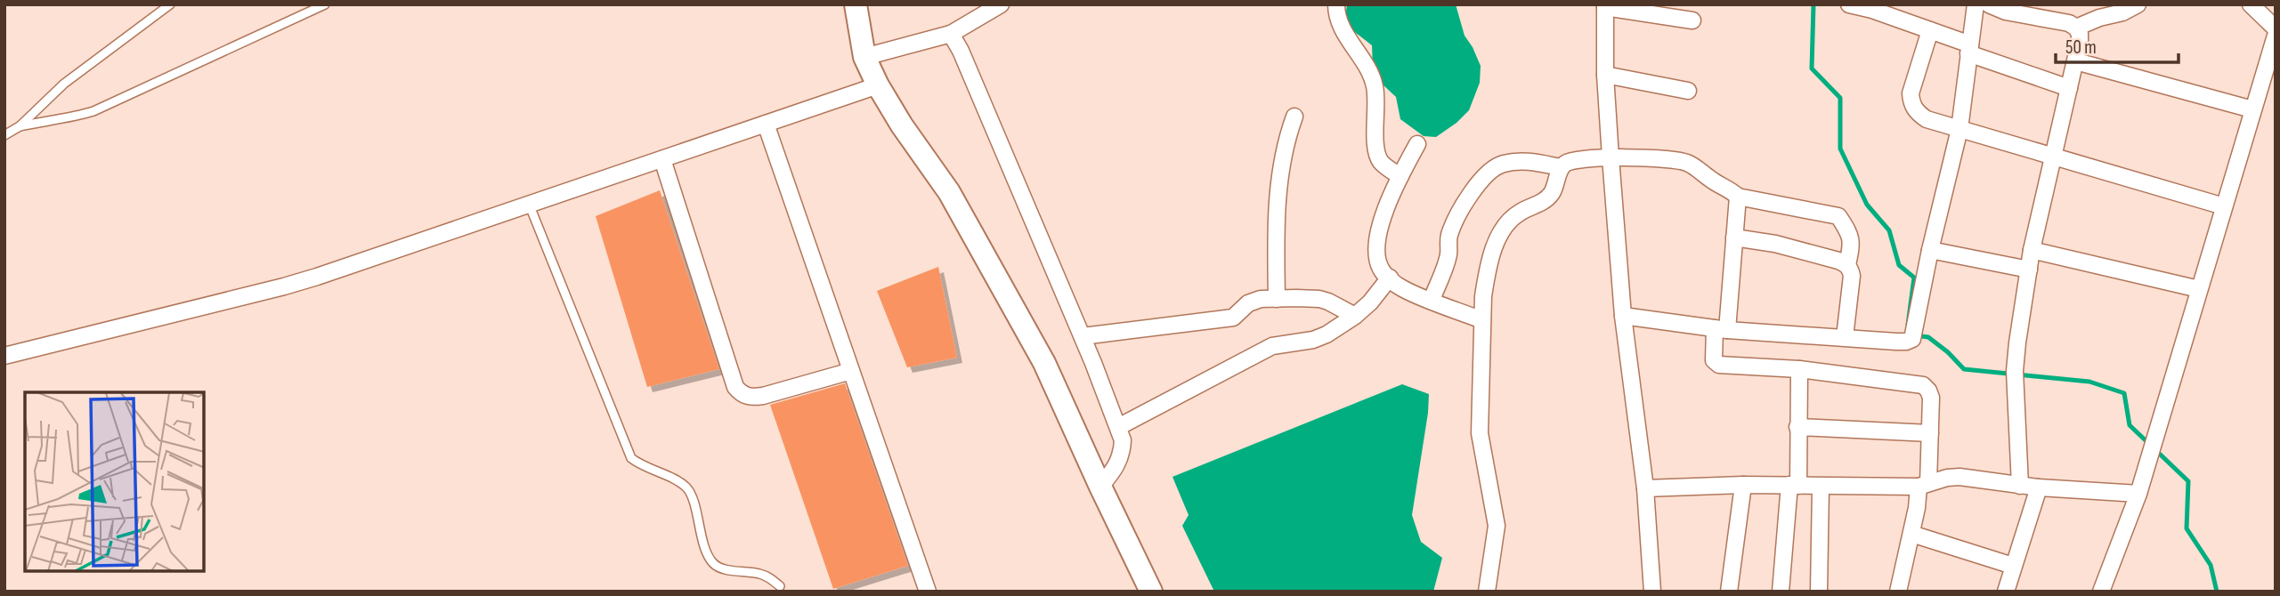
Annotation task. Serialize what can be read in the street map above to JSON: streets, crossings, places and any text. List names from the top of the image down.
{
  "scale_bar": "50 m"
}
